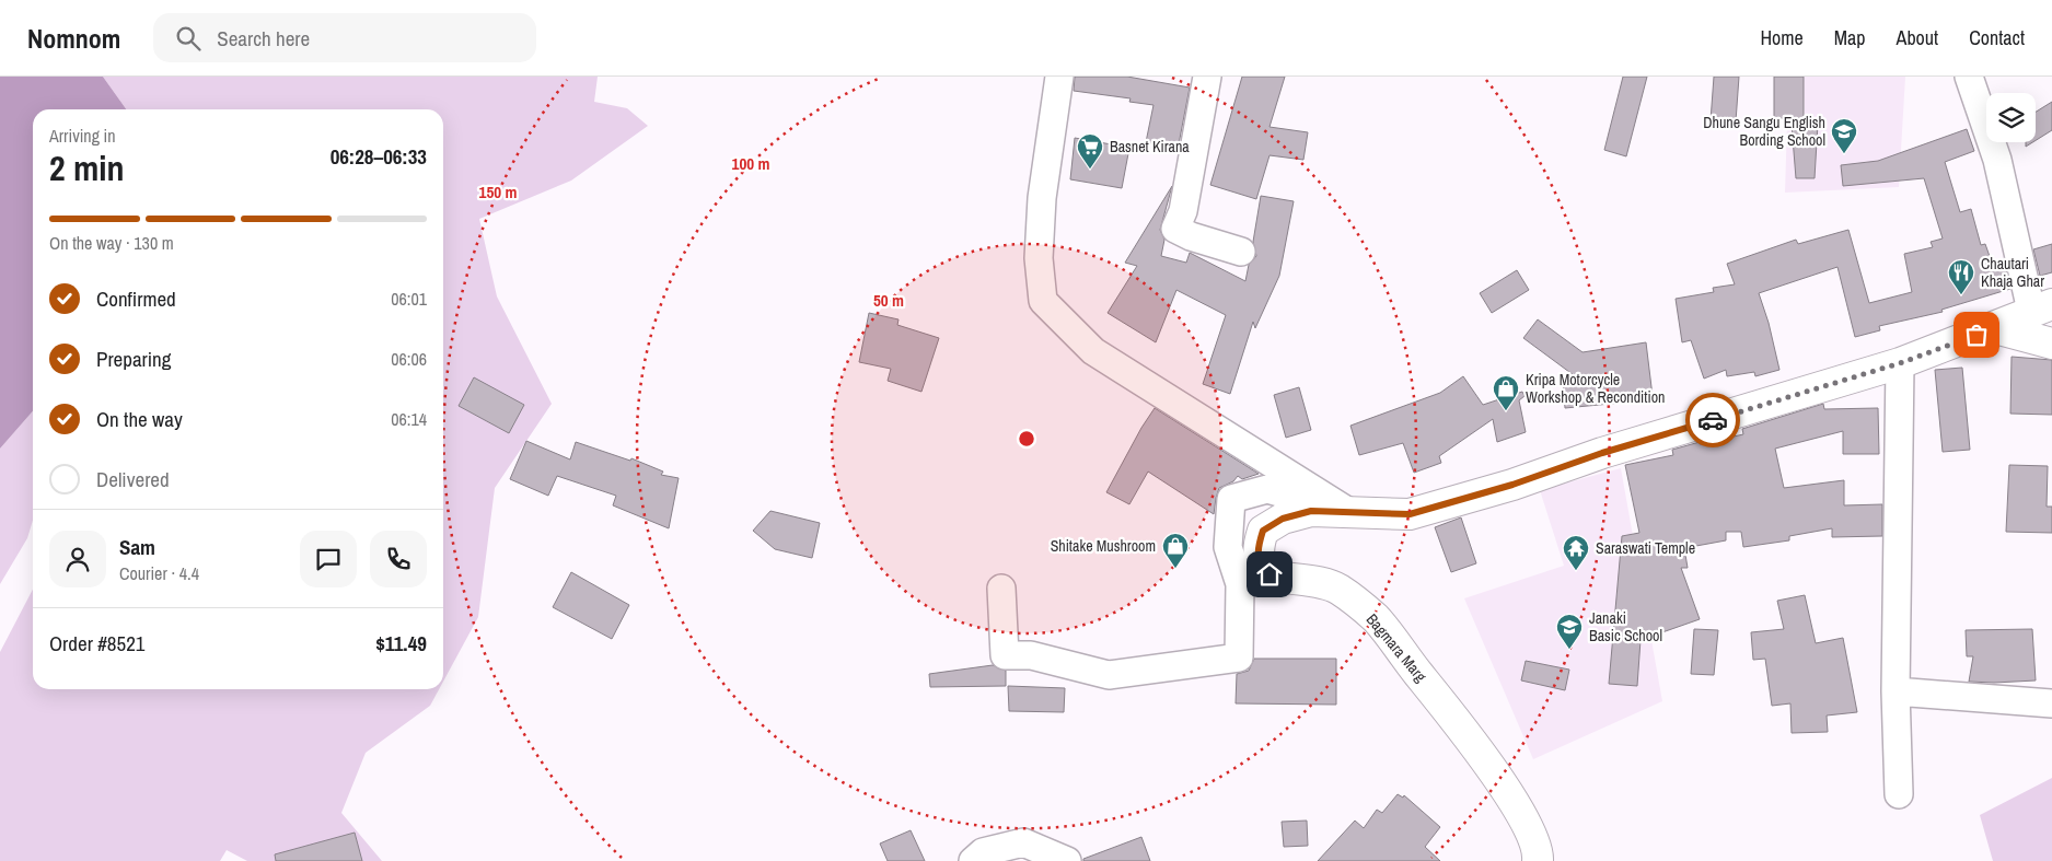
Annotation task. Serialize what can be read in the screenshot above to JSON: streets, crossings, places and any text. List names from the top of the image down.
{
  "streets": {
    "main road": ["Bagmara Marg"]
  },
  "places": {
    "school or university": ["Dhune Sangu English Bording School", "Janaki Basic School"],
    "supermarket": ["Basnet Kirana"],
    "restaurant": ["Chautari Khaja Ghar"],
    "shop": ["Kripa Motorcycle Workshop & Recondition", "Shitake Mushroom"],
    "temple": ["Saraswati Temple"]
  },
  "page": {
    "header": "Nomnom",
    "search": "Search here",
    "nav": [
      "Home",
      "Map",
      "About",
      "Contact"
    ],
    "heading": ["2 min", "Arriving in", "06:28–06:33"],
    "panel": [
      "Sam",
      "Courier · 4.4",
      "Order #8521",
      "$11.49"
    ],
    "bar": "On the way · 130 m",
    "list": [
      ["Confirmed", "06:01"],
      ["Preparing", "06:06"],
      ["On the way", "06:14"],
      "Delivered"
    ]
  },
  "rings": ["100 m", "150 m", "50 m"]
}
